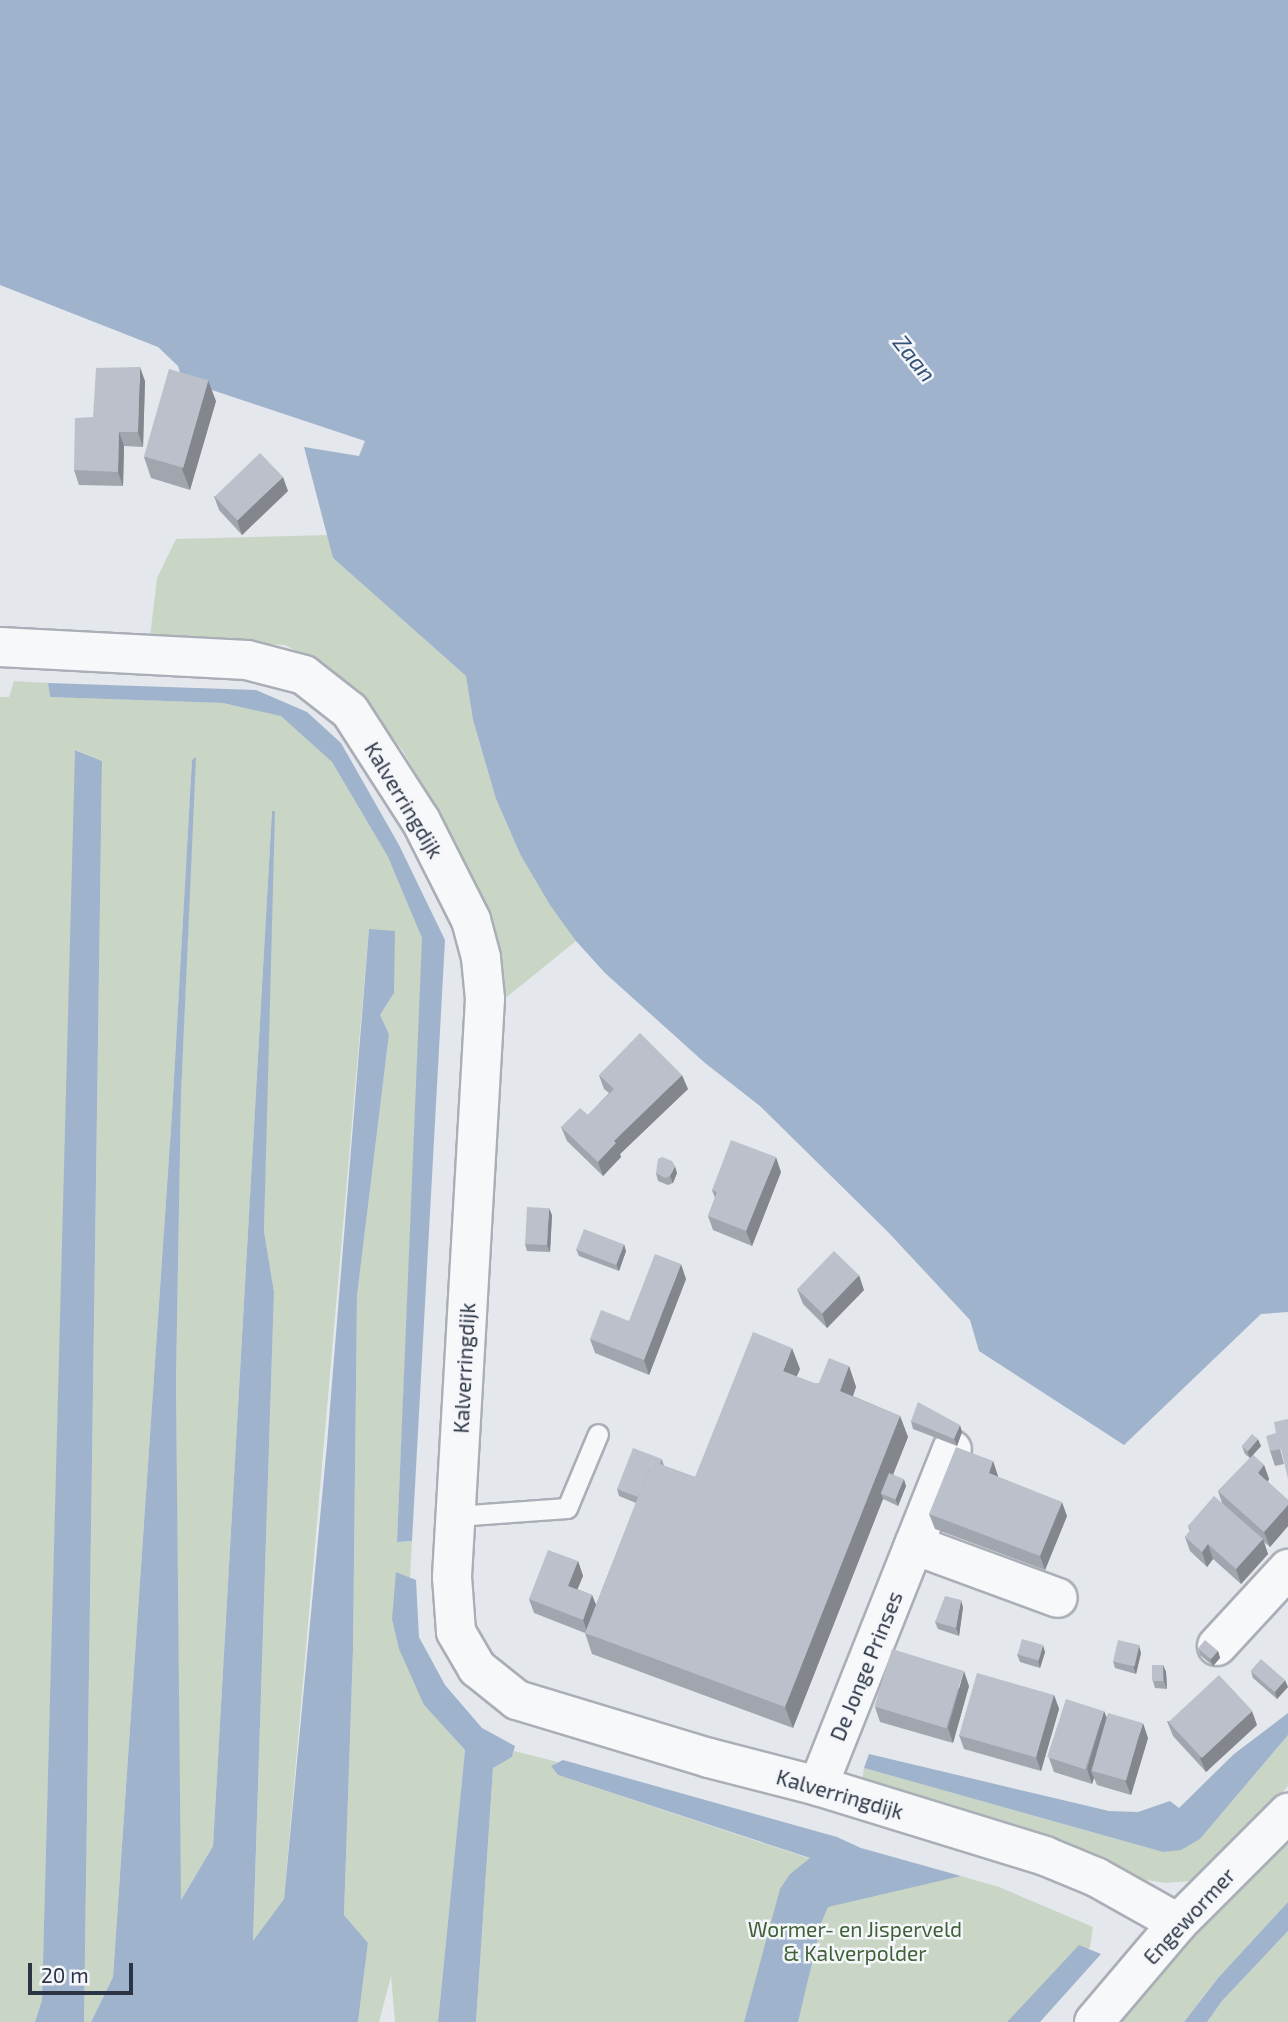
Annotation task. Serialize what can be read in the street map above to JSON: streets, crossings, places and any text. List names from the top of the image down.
{
  "streets": {
    "street": ["Kalverringdijk", "De Jonge Prinses", "Engewormer"]
  },
  "crossings": [
    ["Kalverringdijk", "De Jonge Prinses"],
    ["Kalverringdijk", "Engewormer"]
  ],
  "water": ["Zaan"],
  "parks": ["Wormer- en Jisperveld & Kalverpolder"],
  "scale_bar": "20 m"
}
